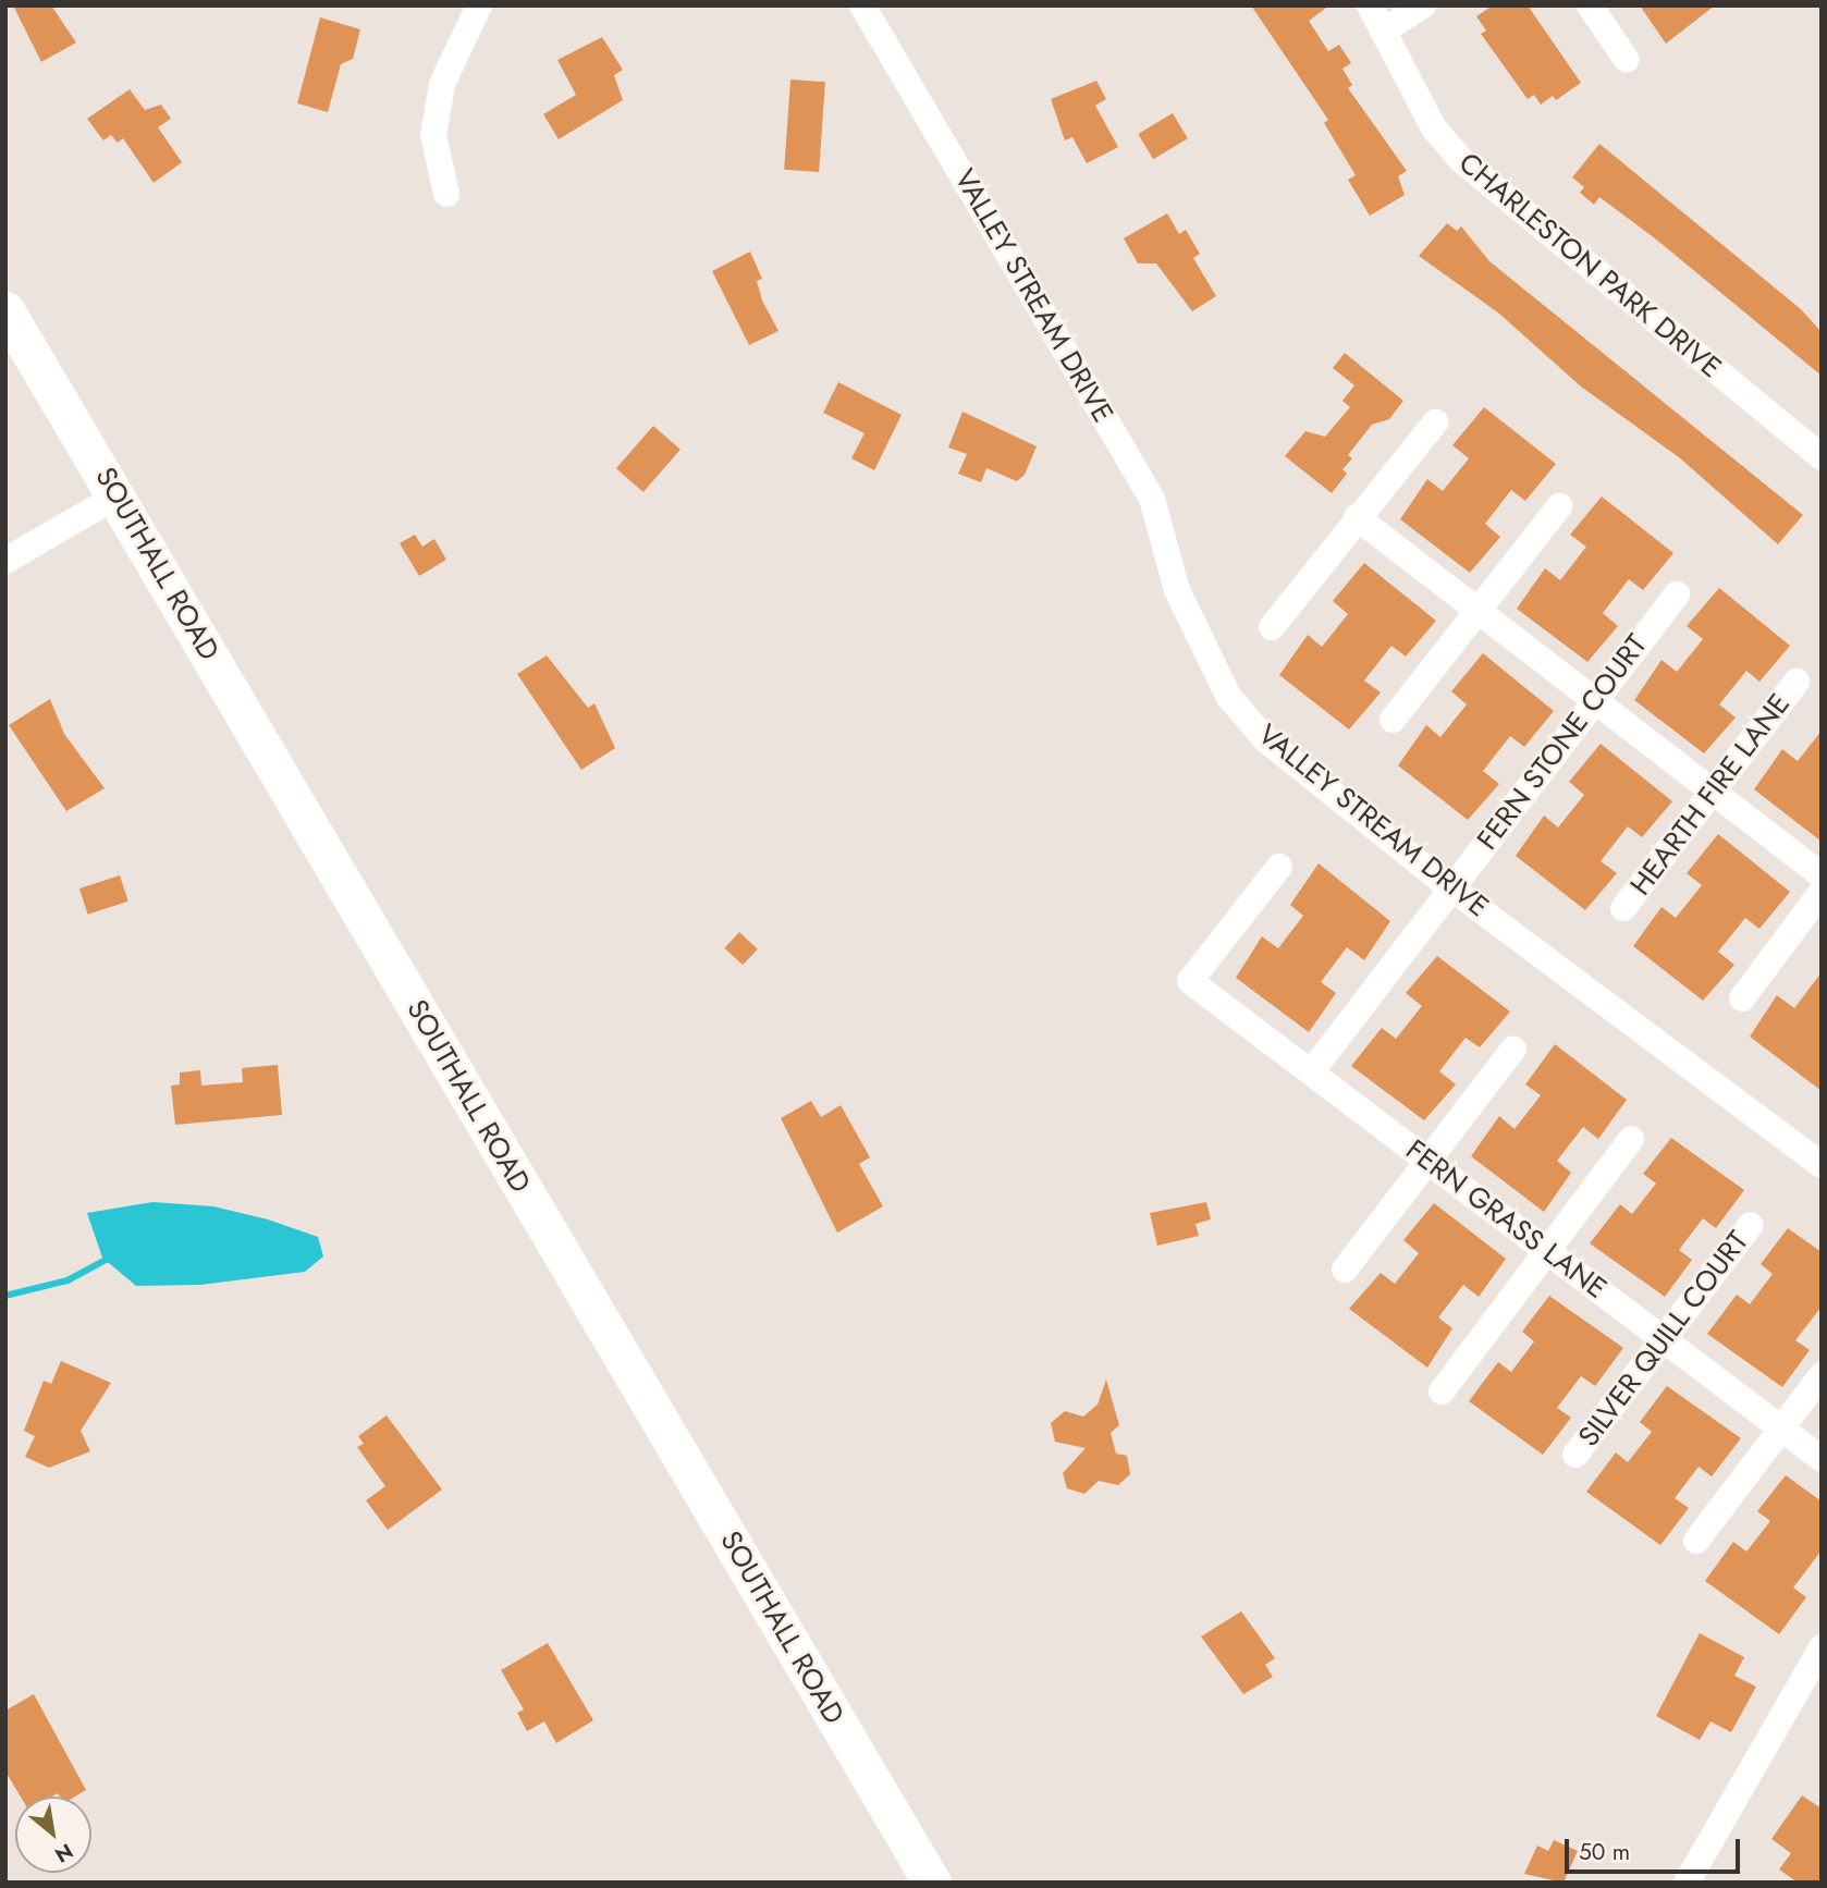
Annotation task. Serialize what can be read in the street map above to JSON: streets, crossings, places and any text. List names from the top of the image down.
{
  "streets": {
    "street": [
      "CHARLESTON PARK DRIVE",
      "VALLEY STREAM DRIVE",
      "SOUTHALL ROAD",
      "FERN STONE COURT",
      "HEARTH FIRE LANE",
      "FERN GRASS LANE",
      "SILVER QUILL COURT"
    ]
  },
  "crossings": [
    ["VALLEY STREAM DRIVE", "FERN STONE COURT"],
    ["FERN STONE COURT", "FERN GRASS LANE"],
    ["FERN GRASS LANE", "SILVER QUILL COURT"]
  ],
  "scale_bar": "50 m",
  "north": "bottom right"
}
